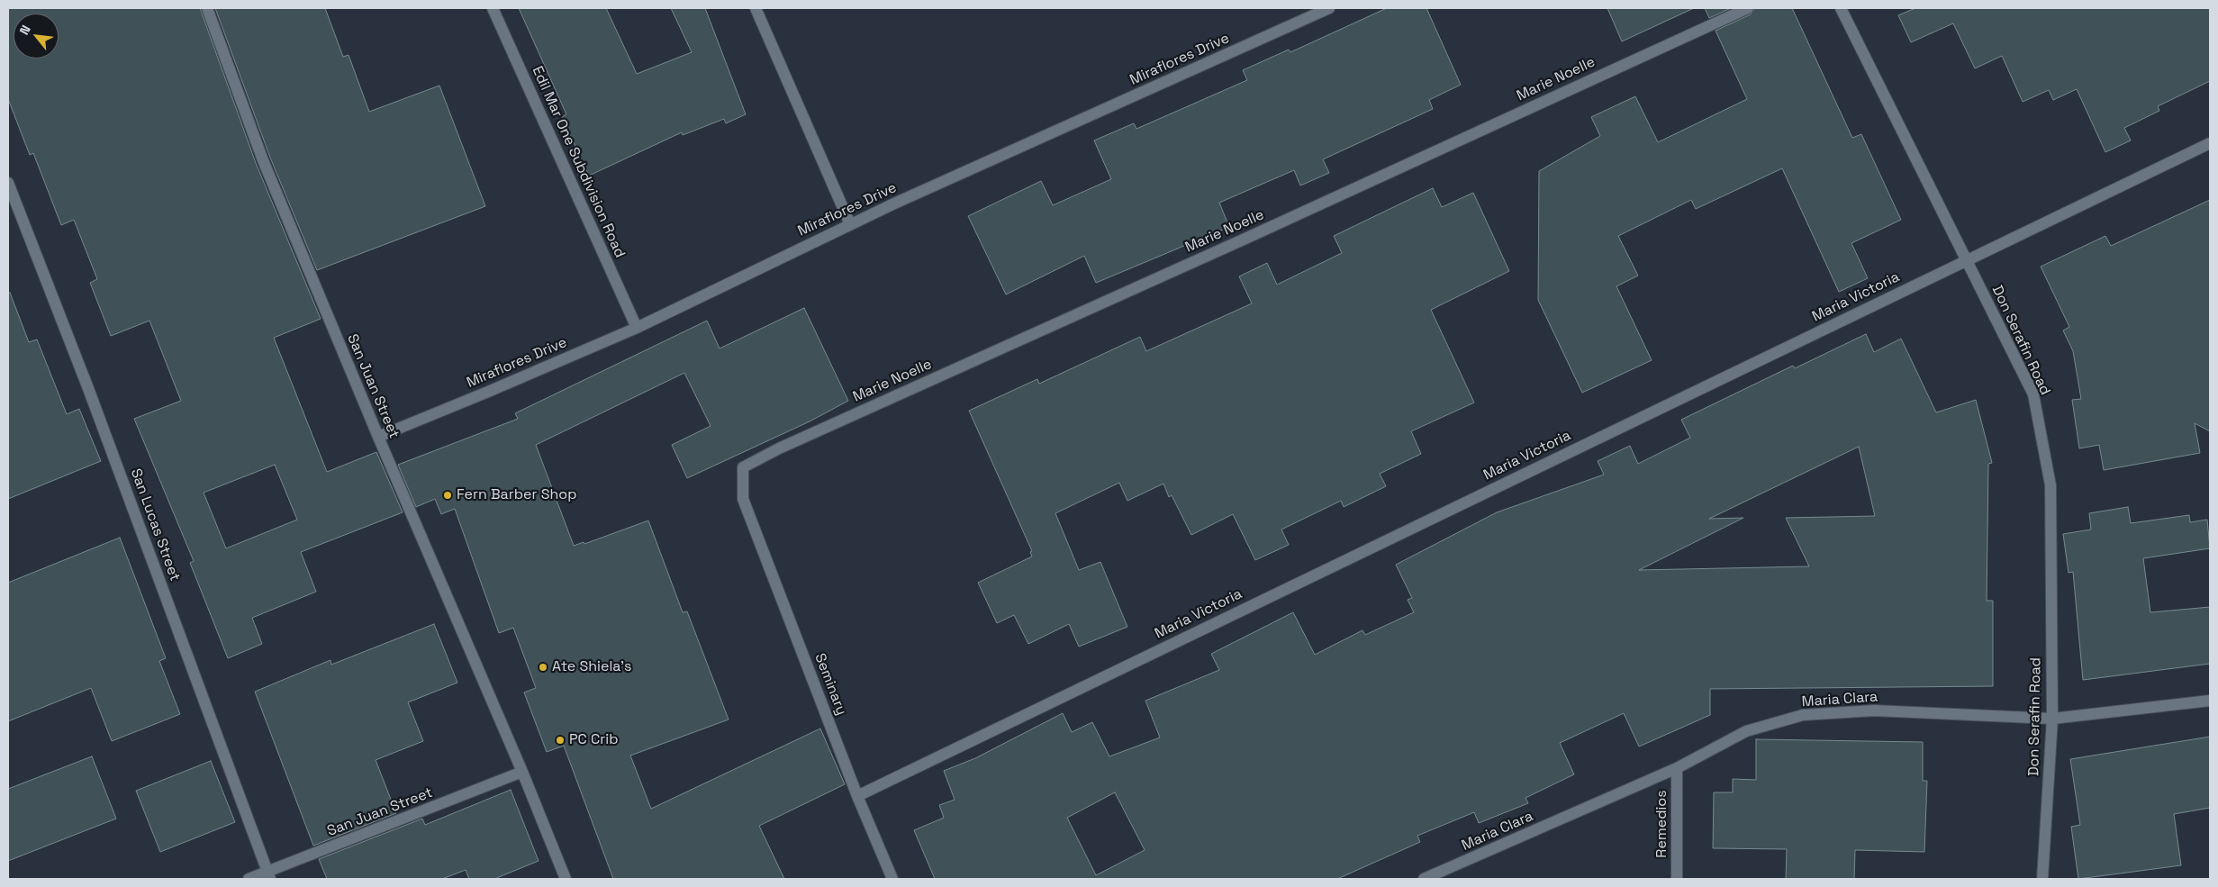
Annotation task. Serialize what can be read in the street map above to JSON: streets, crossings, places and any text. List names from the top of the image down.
{
  "streets": {
    "street": [
      "Miraflores Drive",
      "Marie Noelle",
      "Edil Mar One Subdivision Road",
      "Maria Victoria",
      "Don Serafin Road",
      "San Juan Street",
      "San Lucas Street",
      "Seminary",
      "Maria Clara",
      "Remedios"
    ]
  },
  "crossings": [
    ["Miraflores Drive", "Edil Mar One Subdivision Road"],
    ["Miraflores Drive", "San Juan Street"],
    ["Marie Noelle", "Seminary"],
    ["Maria Victoria", "Don Serafin Road"],
    ["Maria Victoria", "Seminary"],
    ["Don Serafin Road", "Maria Clara"],
    ["San Juan Street", "San Lucas Street"],
    ["Maria Clara", "Remedios"]
  ],
  "places": ["Fern Barber Shop", "Ate Shiela’s", "PC Crib"],
  "north": "top left"
}
